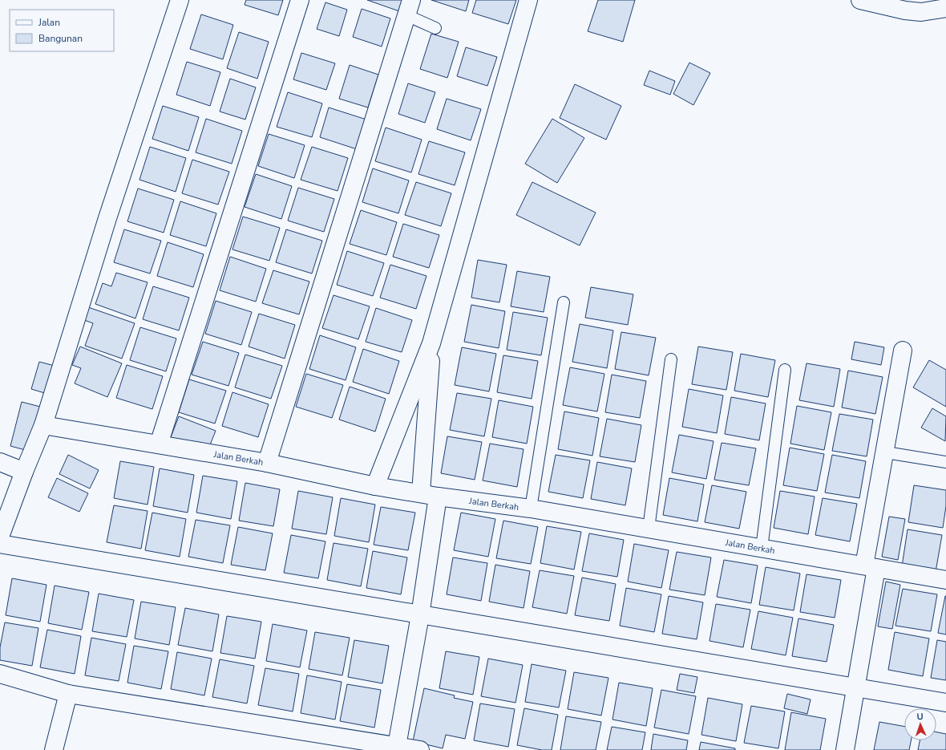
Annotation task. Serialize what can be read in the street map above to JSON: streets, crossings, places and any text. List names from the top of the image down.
{
  "streets": {
    "street": ["Jalan Berkah"]
  },
  "legend": ["Jalan", "Bangunan"],
  "north": "top"
}
